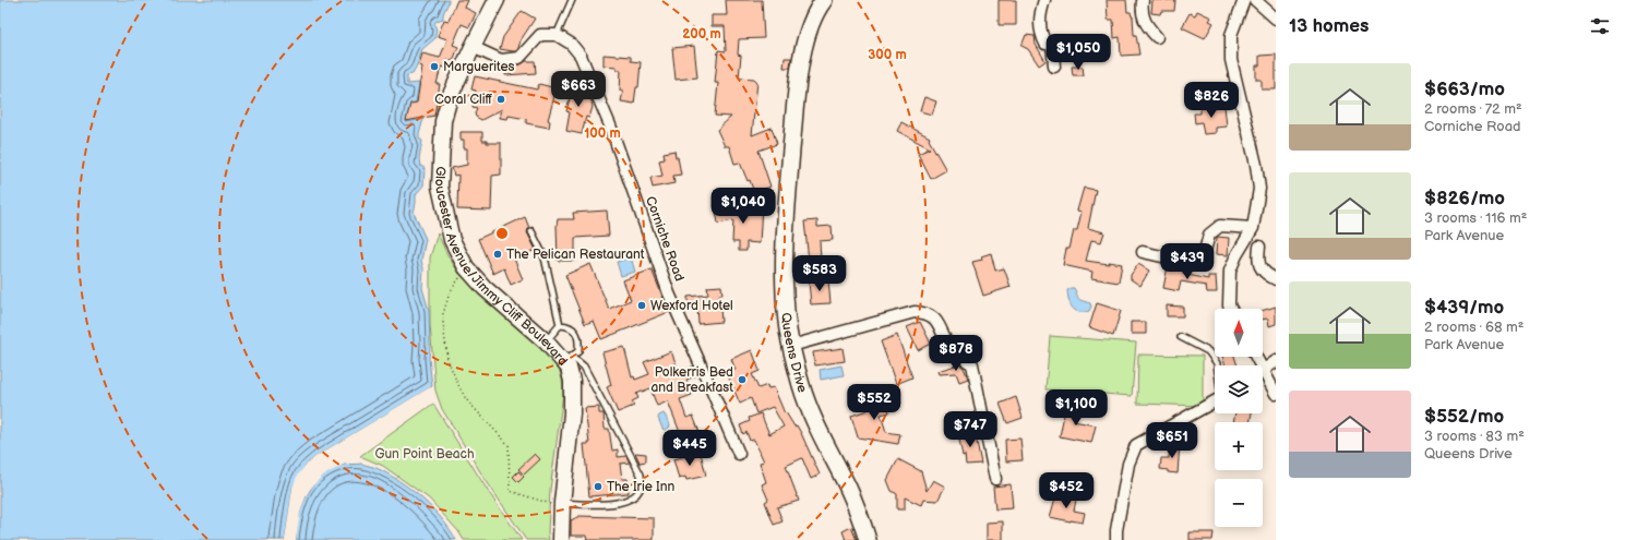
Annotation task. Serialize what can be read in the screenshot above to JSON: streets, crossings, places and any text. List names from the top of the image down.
{
  "streets": {
    "main road": ["Gloucester Avenue/Jimmy Cliff Boulevard", "Queens Drive"],
    "street": ["Corniche Road"]
  },
  "parks": ["Gun Point Beach"],
  "places": [
    "Marguerites",
    "Coral Cliff",
    "The Pelican Restaurant",
    "Wexford Hotel",
    "Polkerris Bed and Breakfast",
    "The Irie Inn"
  ],
  "north": "top",
  "page": {
    "heading": "13 homes",
    "price": [
      "$1,050",
      "$663",
      "$826",
      "$1,040",
      "$439",
      "$583",
      "$878",
      "$552",
      "$1,100",
      "$747",
      "$651",
      "$445",
      "$452"
    ],
    "list": [
      {
        "name": "$663/mo",
        "note": "2 rooms · 72 m² · Corniche Road"
      },
      {
        "name": "$826/mo",
        "note": "3 rooms · 116 m² · Park Avenue"
      },
      {
        "name": "$439/mo",
        "note": "2 rooms · 68 m² · Park Avenue"
      },
      {
        "name": "$552/mo",
        "note": "3 rooms · 83 m² · Queens Drive"
      }
    ],
    "map_buttons": ["+", "−"]
  },
  "rings": ["200 m", "300 m", "100 m"]
}
